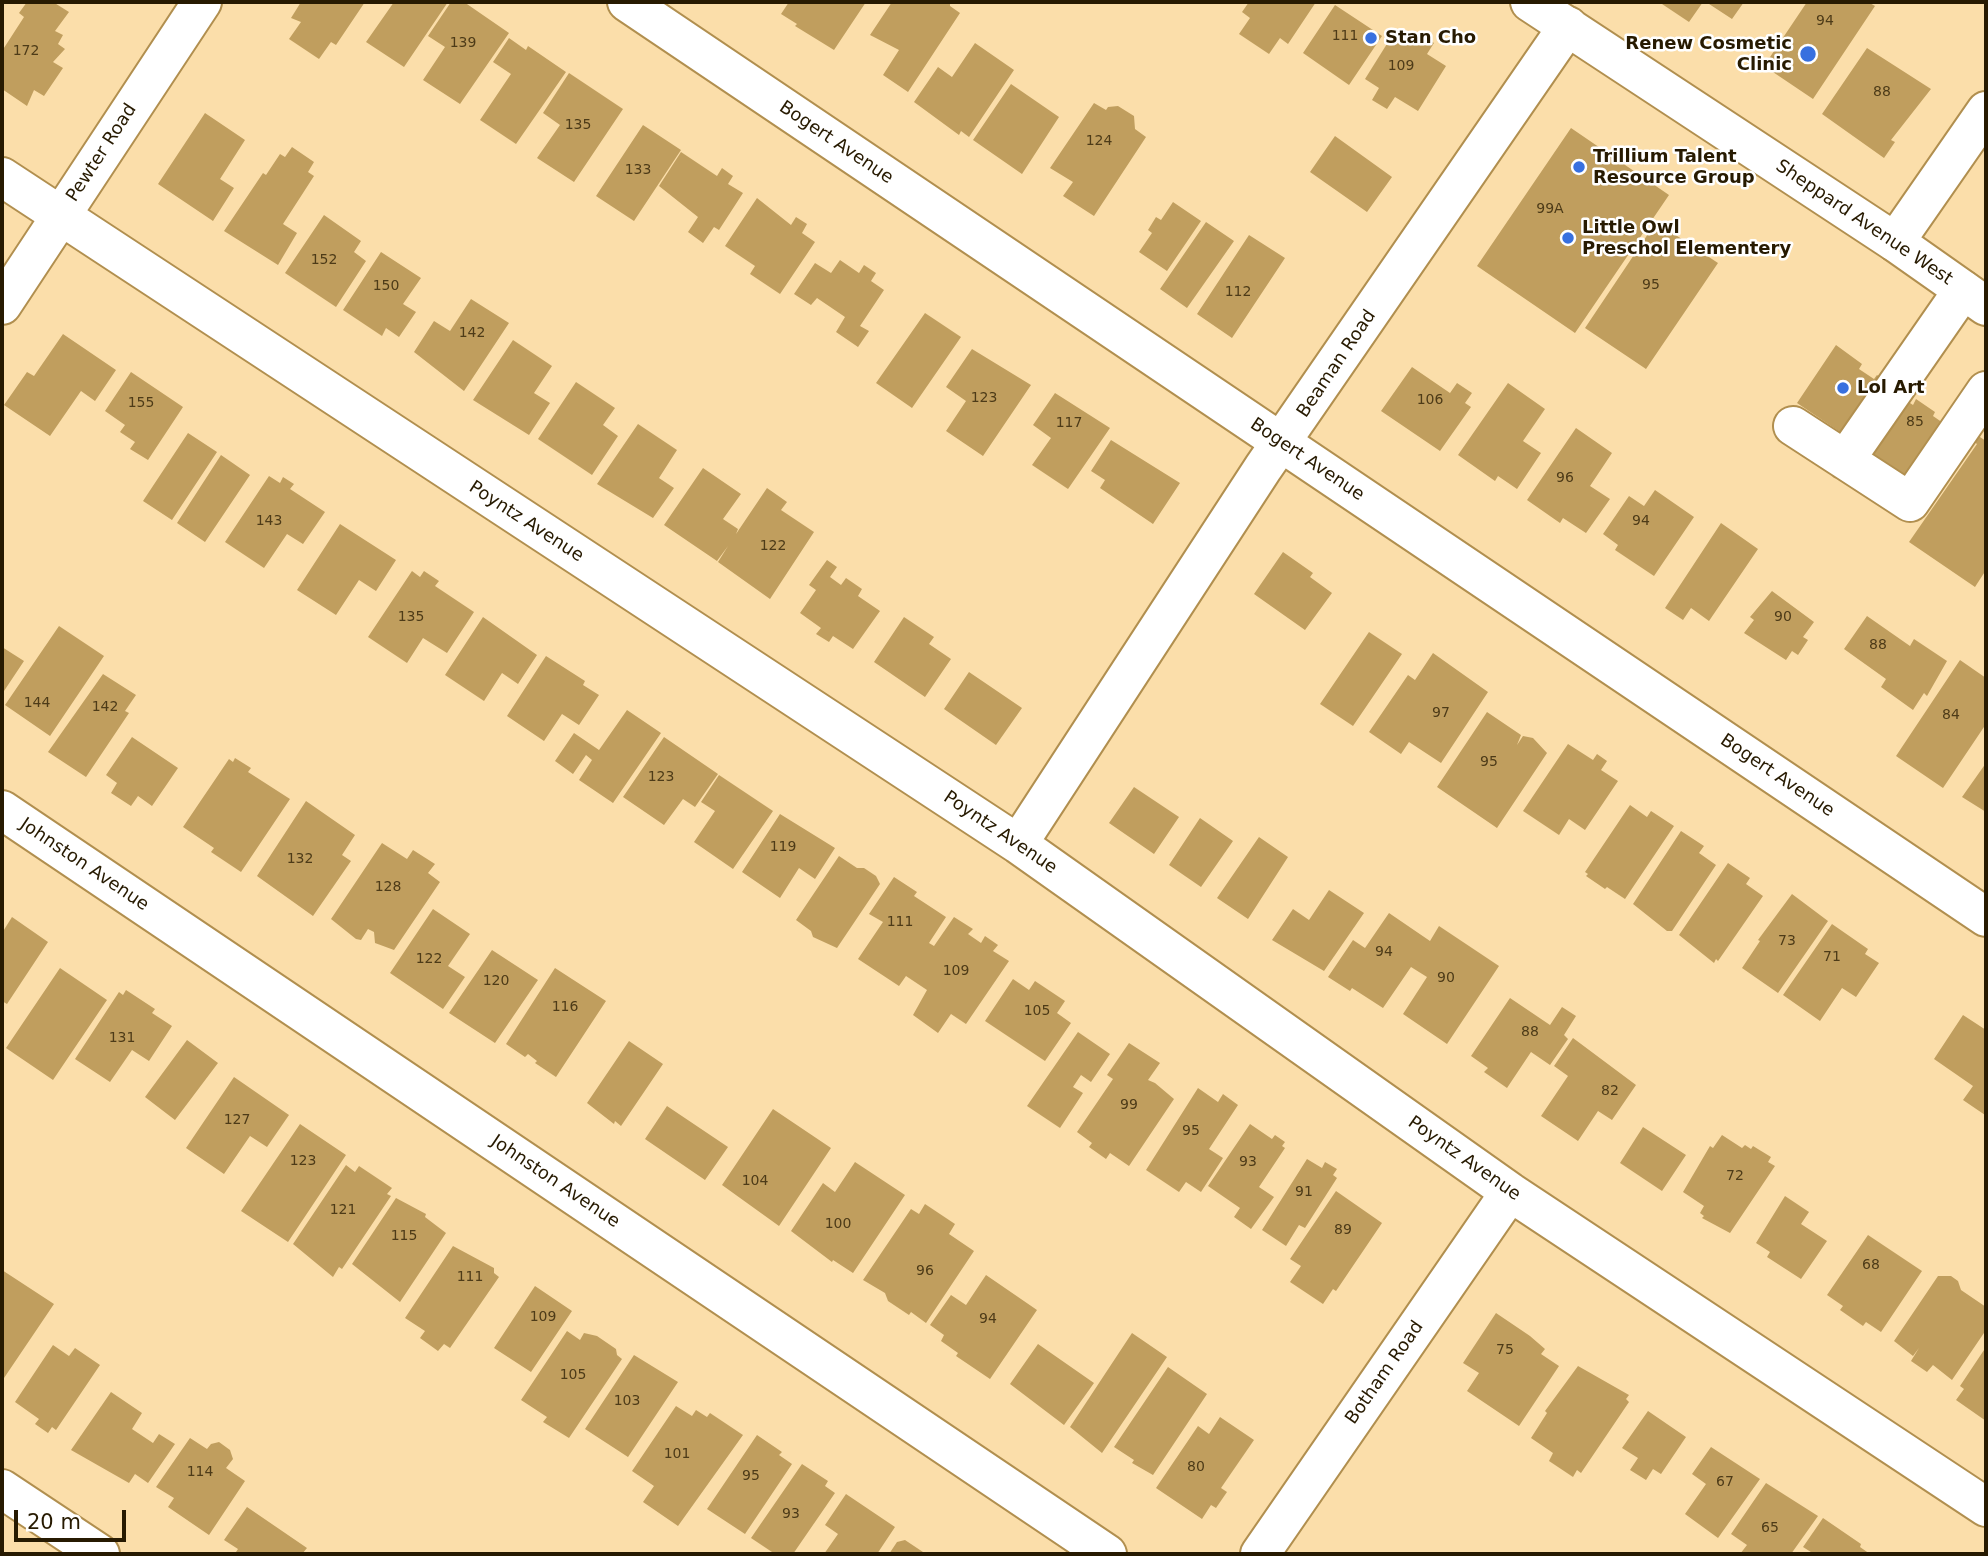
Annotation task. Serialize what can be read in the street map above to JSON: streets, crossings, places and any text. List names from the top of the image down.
{
  "streets": {
    "street": [
      "Bogert Avenue",
      "Pewter Road",
      "Sheppard Avenue West",
      "Beaman Road",
      "Poyntz Avenue",
      "Johnston Avenue",
      "Botham Road"
    ]
  },
  "crossings": [
    ["Bogert Avenue", "Beaman Road"],
    ["Pewter Road", "Poyntz Avenue"],
    ["Sheppard Avenue West", "Beaman Road"],
    ["Beaman Road", "Poyntz Avenue"],
    ["Poyntz Avenue", "Botham Road"]
  ],
  "places": [
    "Stan Cho",
    "Renew Cosmetic Clinic",
    "Trillium Talent Resource Group",
    "Little Owl Preschol Elementery",
    "Lol Art"
  ],
  "house_numbers": [
    "94",
    "111",
    "139",
    "172",
    "109",
    "88",
    "135",
    "124",
    "133",
    "99A",
    "152",
    "95",
    "150",
    "112",
    "142",
    "123",
    "106",
    "155",
    "85",
    "117",
    "96",
    "143",
    "94",
    "122",
    "135",
    "90",
    "88",
    "144",
    "142",
    "97",
    "84",
    "95",
    "123",
    "119",
    "132",
    "128",
    "111",
    "73",
    "94",
    "71",
    "122",
    "109",
    "90",
    "120",
    "116",
    "105",
    "88",
    "131",
    "82",
    "99",
    "127",
    "95",
    "123",
    "93",
    "72",
    "104",
    "91",
    "121",
    "100",
    "89",
    "115",
    "68",
    "96",
    "111",
    "109",
    "94",
    "75",
    "105",
    "103",
    "101",
    "80",
    "114",
    "95",
    "67",
    "93",
    "65"
  ],
  "scale_bar": "20 m"
}
